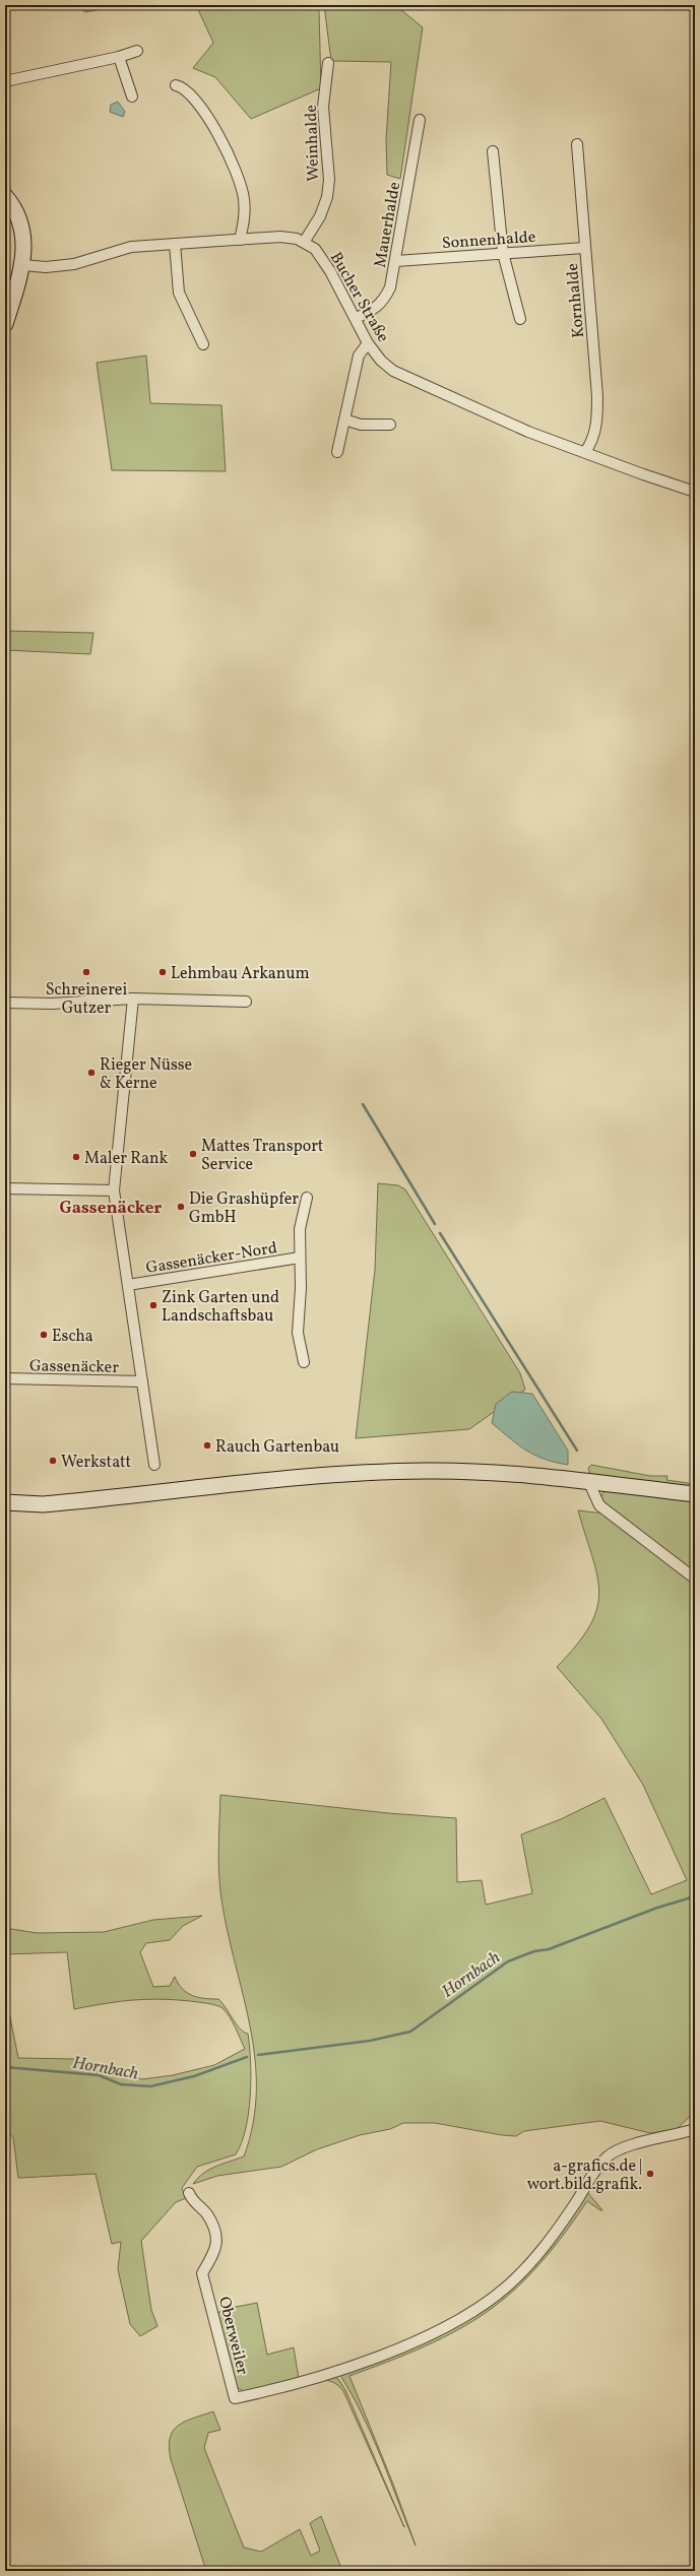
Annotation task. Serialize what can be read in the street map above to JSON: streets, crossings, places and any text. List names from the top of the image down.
{
  "streets": {
    "street": [
      "Weinhalde",
      "Mauerhalde",
      "Sonnenhalde",
      "Bucher Straße",
      "Kornhalde",
      "Gassenäcker-Nord",
      "Gassenäcker",
      "Oberweiler"
    ]
  },
  "crossings": [
    ["Weinhalde", "Bucher Straße"],
    ["Mauerhalde", "Sonnenhalde"],
    ["Mauerhalde", "Bucher Straße"],
    ["Sonnenhalde", "Kornhalde"],
    ["Bucher Straße", "Kornhalde"],
    ["Gassenäcker-Nord", "Gassenäcker"]
  ],
  "districts": ["Gassenäcker"],
  "water": ["Hornbach"],
  "places": [
    "Schreinerei Gutzer",
    "Lehmbau Arkanum",
    "Rieger Nüsse & Kerne",
    "Mattes Transport Service",
    "Maler Rank",
    "Die Grashüpfer GmbH",
    "Zink Garten und Landschaftsbau",
    "Escha",
    "Rauch Gartenbau",
    "Werkstatt",
    "a-grafics.de | wort.bild.grafik."
  ]
}
